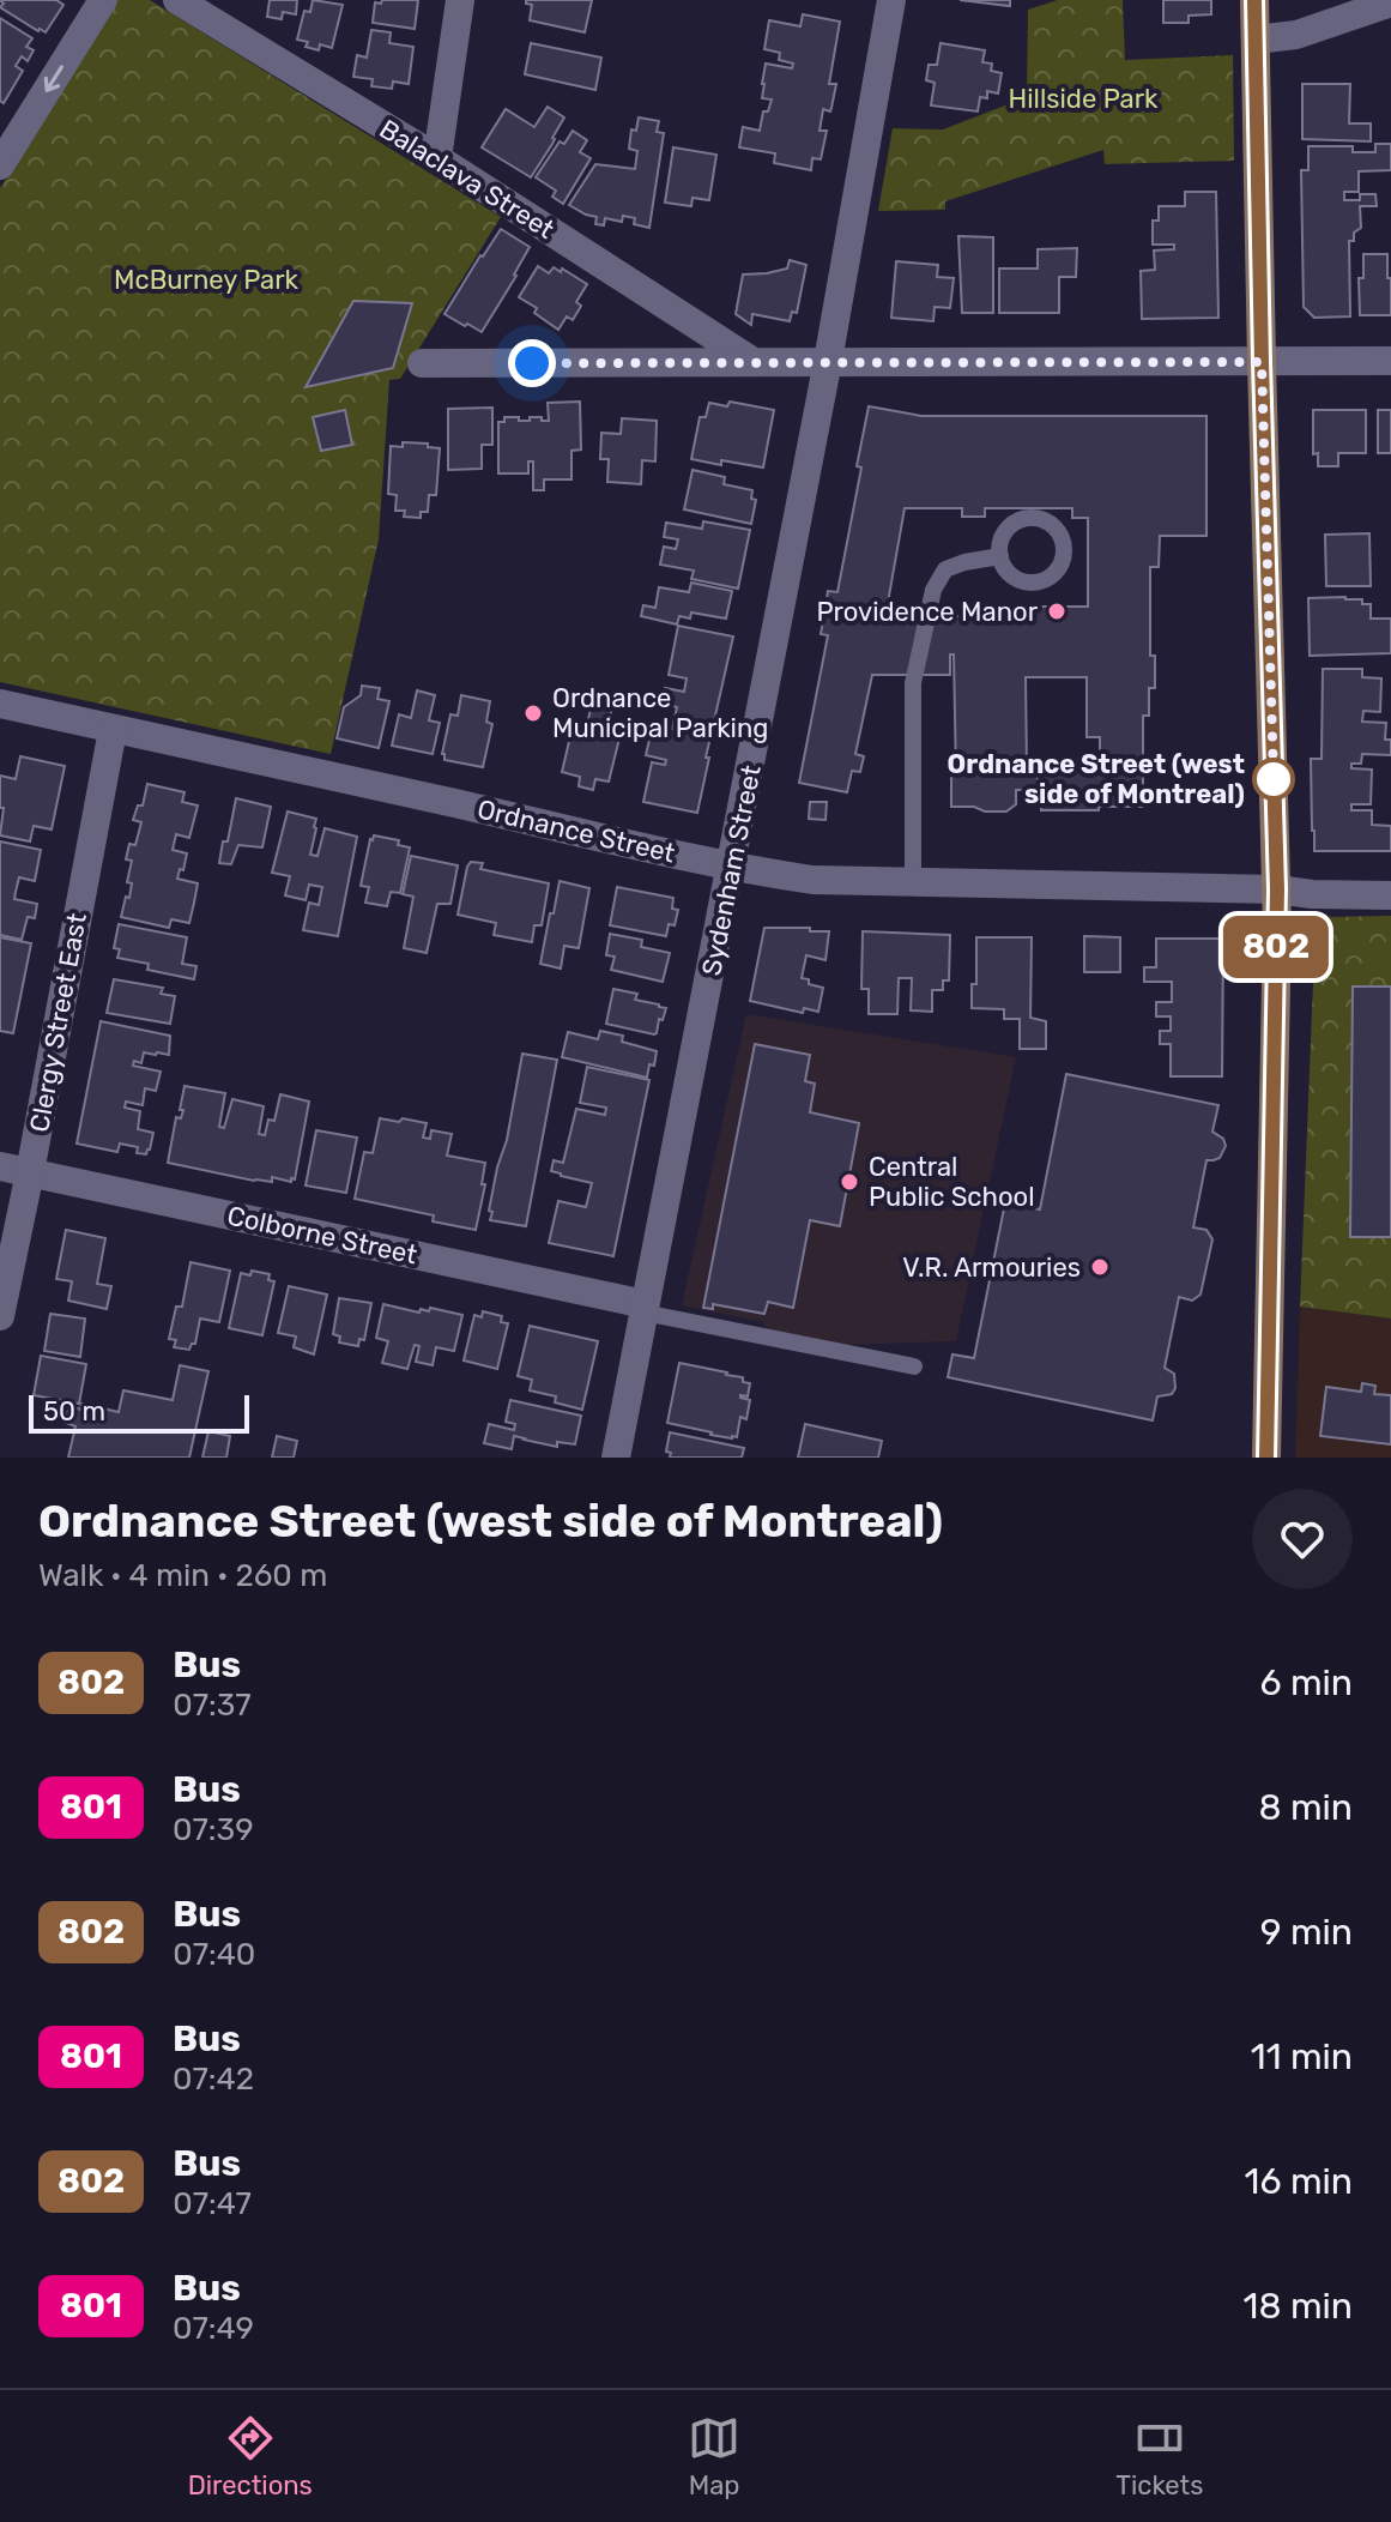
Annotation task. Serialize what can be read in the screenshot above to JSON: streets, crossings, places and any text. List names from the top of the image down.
{
  "streets": {
    "street": [
      "Balaclava Street",
      "Ordnance Street",
      "Sydenham Street",
      "Clergy Street East",
      "Colborne Street"
    ]
  },
  "crossings": [
    ["Ordnance Street", "Sydenham Street"],
    ["Ordnance Street", "Clergy Street East"],
    ["Sydenham Street", "Colborne Street"],
    ["Clergy Street East", "Colborne Street"]
  ],
  "parks": ["Hillside Park", "McBurney Park"],
  "places": [
    "Providence Manor",
    "Ordnance Municipal Parking",
    "Ordnance Street (west side of Montreal)",
    "Central Public School",
    "V.R. Armouries"
  ],
  "lines": ["bus line 802"],
  "scale_bar": "50 m",
  "page": {
    "on_map": "802",
    "scale": "50 m",
    "heading": ["Ordnance Street (west side of Montreal)", "Walk · 4 min · 260 m"],
    "list": [
      {
        "mark": "802",
        "name": "Bus",
        "note": "07:37",
        "value": "6 min"
      },
      {
        "mark": "801",
        "name": "Bus",
        "note": "07:39",
        "value": "8 min"
      },
      {
        "mark": "802",
        "name": "Bus",
        "note": "07:40",
        "value": "9 min"
      },
      {
        "mark": "801",
        "name": "Bus",
        "note": "07:42",
        "value": "11 min"
      },
      {
        "mark": "802",
        "name": "Bus",
        "note": "07:47",
        "value": "16 min"
      },
      {
        "mark": "801",
        "name": "Bus",
        "note": "07:49",
        "value": "18 min"
      }
    ],
    "tabs": ["Directions", "Map", "Tickets"]
  }
}
